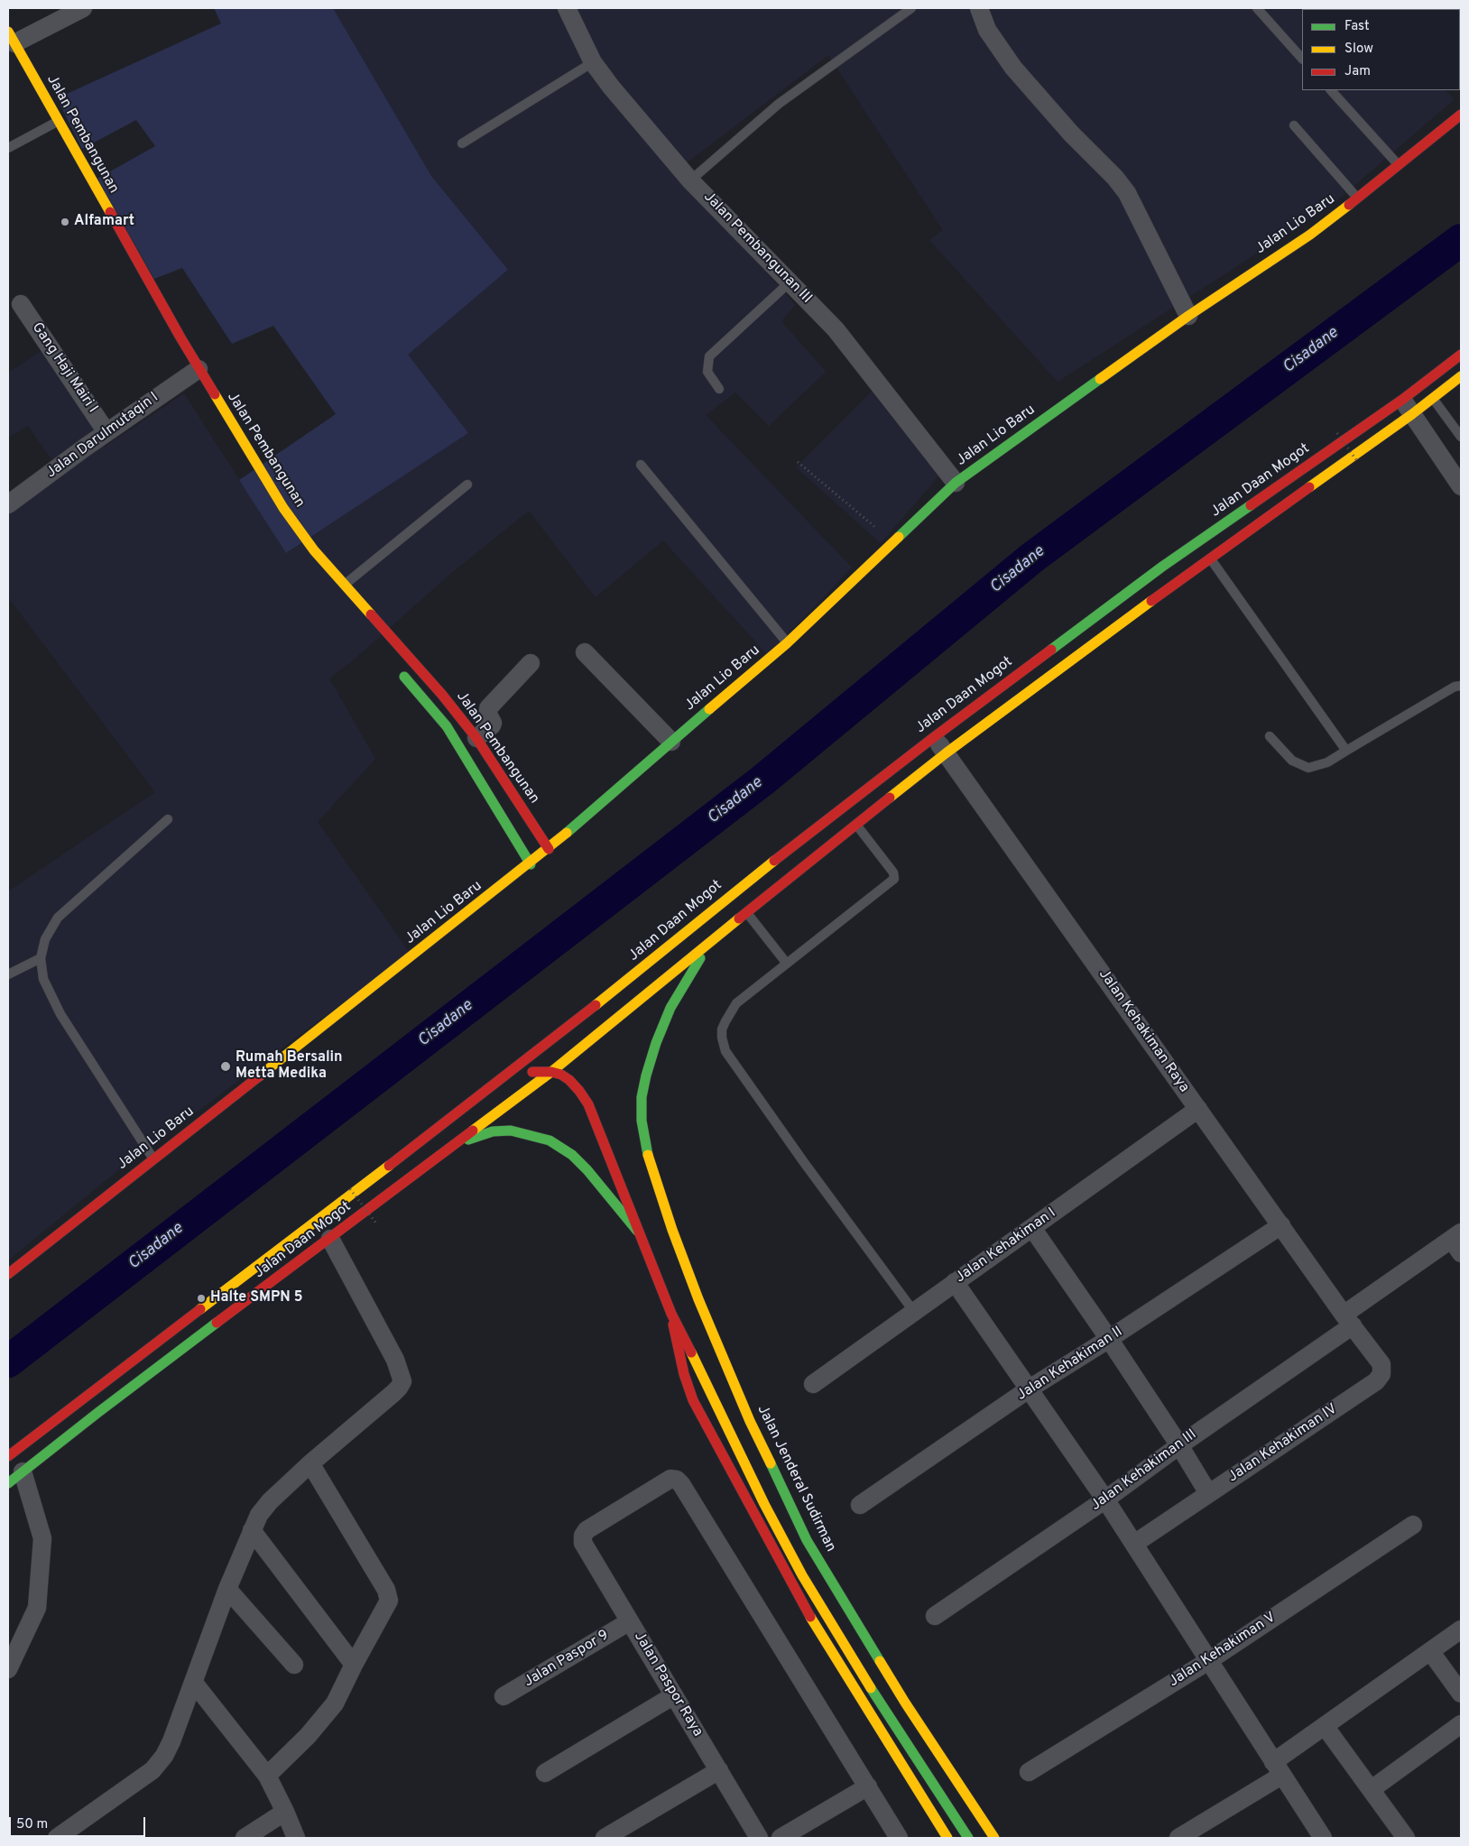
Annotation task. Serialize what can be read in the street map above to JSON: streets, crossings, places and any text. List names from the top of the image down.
{
  "streets": {
    "main road": [
      "Jalan Pembangunan",
      "Jalan Lio Baru",
      "Jalan Daan Mogot",
      "Jalan Jenderal Sudirman"
    ],
    "street": [
      "Jalan Pembangunan III",
      "Gang Haji Mairi I",
      "Jalan Darulmutaqin I",
      "Jalan Kehakiman Raya",
      "Jalan Kehakiman I",
      "Jalan Kehakiman II",
      "Jalan Kehakiman IV",
      "Jalan Kehakiman III",
      "Jalan Kehakiman V",
      "Jalan Paspor 9",
      "Jalan Paspor Raya"
    ]
  },
  "crossings": [
    ["Jalan Pembangunan", "Jalan Lio Baru"],
    ["Jalan Pembangunan", "Jalan Darulmutaqin I"],
    ["Jalan Lio Baru", "Jalan Pembangunan III"],
    ["Gang Haji Mairi I", "Jalan Darulmutaqin I"],
    ["Jalan Daan Mogot", "Jalan Kehakiman Raya"],
    ["Jalan Daan Mogot", "Jalan Jenderal Sudirman"],
    ["Jalan Kehakiman Raya", "Jalan Kehakiman I"],
    ["Jalan Kehakiman Raya", "Jalan Kehakiman II"],
    ["Jalan Kehakiman Raya", "Jalan Kehakiman IV"],
    ["Jalan Kehakiman Raya", "Jalan Kehakiman III"],
    ["Jalan Kehakiman IV", "Jalan Kehakiman III"],
    ["Jalan Paspor 9", "Jalan Paspor Raya"]
  ],
  "water": ["Cisadane"],
  "places": ["Alfamart", "Rumah Bersalin Metta Medika", "Halte SMPN 5"],
  "legend": ["Fast", "Slow", "Jam"],
  "scale_bar": "50 m"
}
